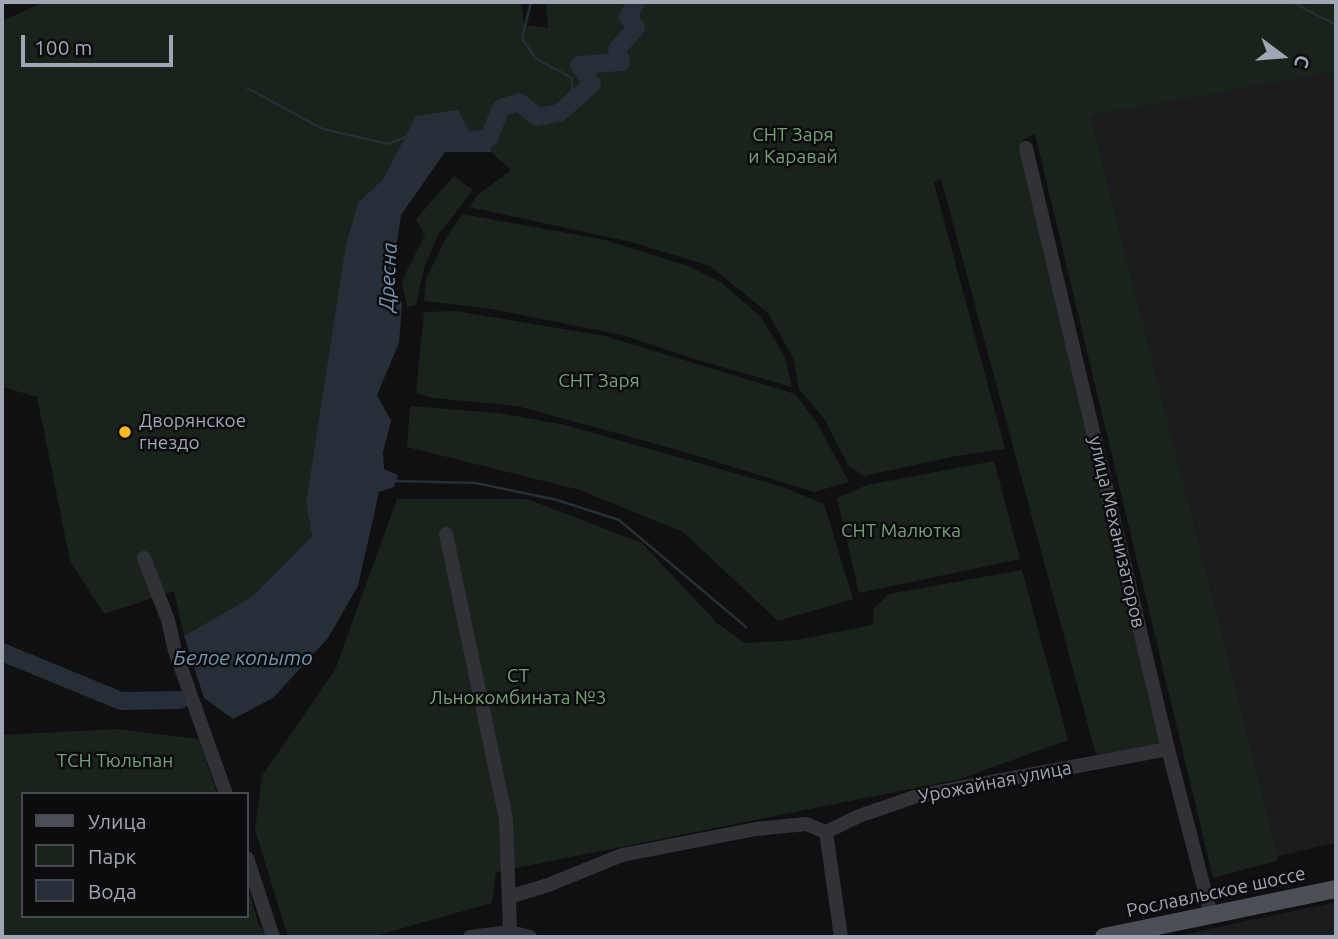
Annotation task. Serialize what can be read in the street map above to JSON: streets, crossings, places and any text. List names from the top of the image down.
{
  "streets": {
    "main road": ["Рославльское шоссе"],
    "street": ["улица Механизаторов", "Урожайная улица"]
  },
  "crossings": [
    ["улица Механизаторов", "Урожайная улица"],
    ["улица Механизаторов", "Рославльское шоссе"]
  ],
  "water": ["Дресна", "Белое копыто"],
  "parks": [
    "СНТ Заря и Каравай",
    "СНТ Заря",
    "СНТ Малютка",
    "СТ Льнокомбината №3",
    "ТСН Тюльпан"
  ],
  "places": ["Дворянское гнездо"],
  "legend": ["Улица", "Парк", "Вода"],
  "scale_bar": "100 m",
  "north": "right"
}
